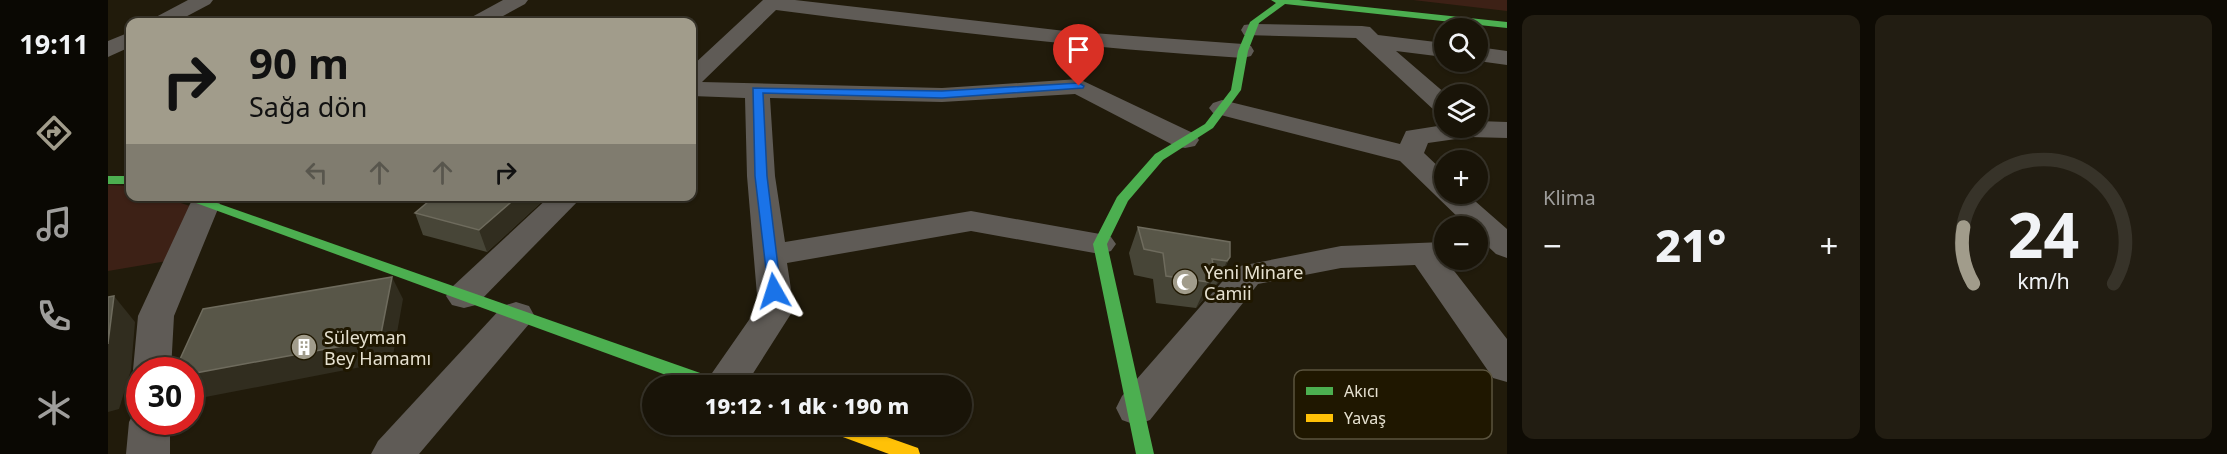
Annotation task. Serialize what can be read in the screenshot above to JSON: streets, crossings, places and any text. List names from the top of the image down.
{
  "places": {
    "mosque": ["Yeni Minare Camii"],
    "building": ["Süleyman Bey Hamamı"]
  },
  "legend": ["Akıcı", "Yavaş"],
  "page": {
    "tabs": "19:11",
    "tile": "Klima",
    "map_buttons": ["+", "−"],
    "turn": ["90 m", "Sağa dön"],
    "heat": ["−", "21°", "+"],
    "limit": "30",
    "trip": "19:12 · 1 dk · 190 m",
    "gauge": ["24", "km/h"]
  }
}
